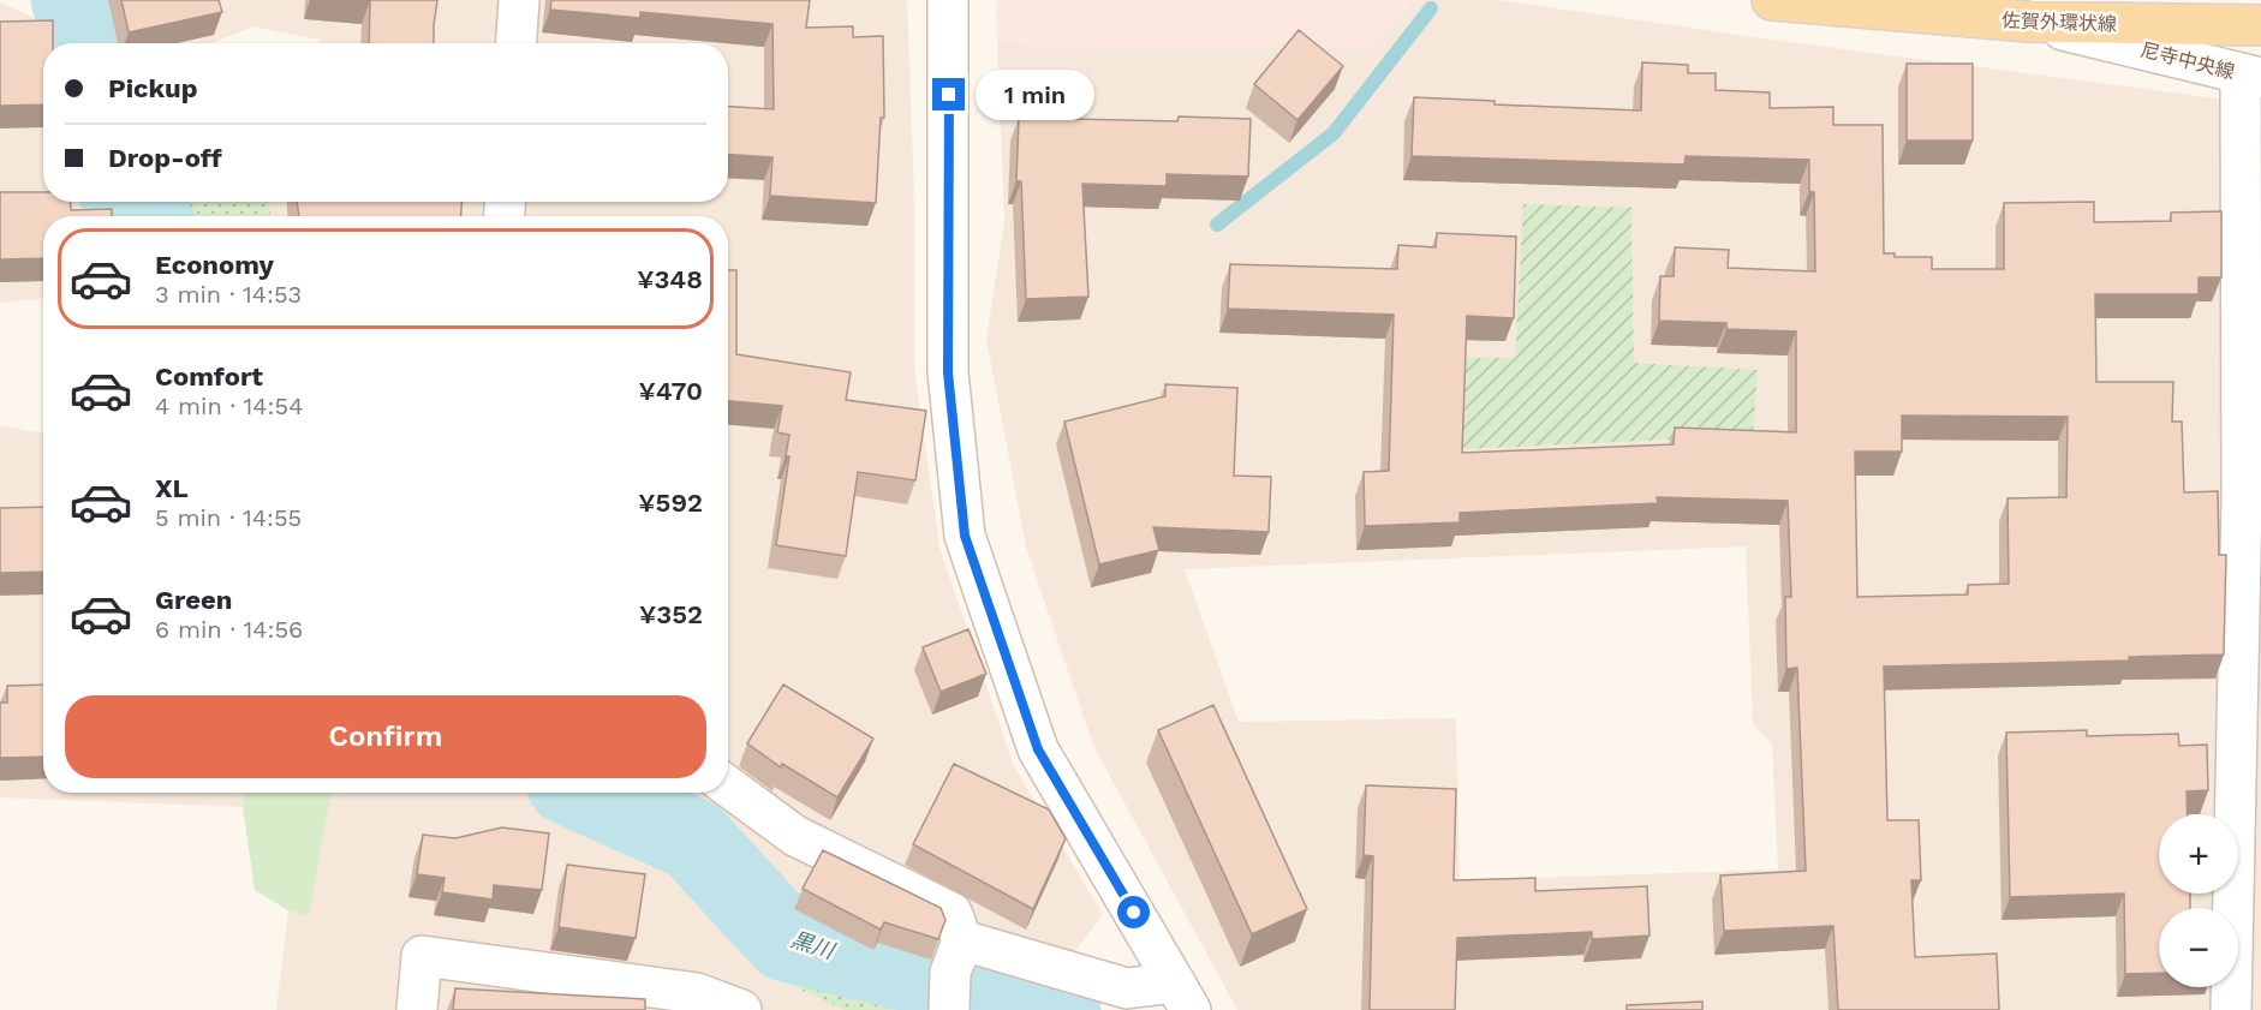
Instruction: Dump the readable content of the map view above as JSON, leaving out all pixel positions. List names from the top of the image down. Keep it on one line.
{"streets":{"main road":["佐賀外環状線"],"street":["尼寺中央線"]},"crossings":[["佐賀外環状線","尼寺中央線"]],"water":["黒川"],"page":{"banner":["Pickup","Drop-off"],"bubble":"1 min","list":[{"name":"Economy","note":"3 min · 14:53","value":"¥348"},{"name":"Comfort","note":"4 min · 14:54","value":"¥470"},{"name":"XL","note":"5 min · 14:55","value":"¥592"},{"name":"Green","note":"6 min · 14:56","value":"¥352"}],"buttons":"Confirm","map_buttons":["+","−"]}}
